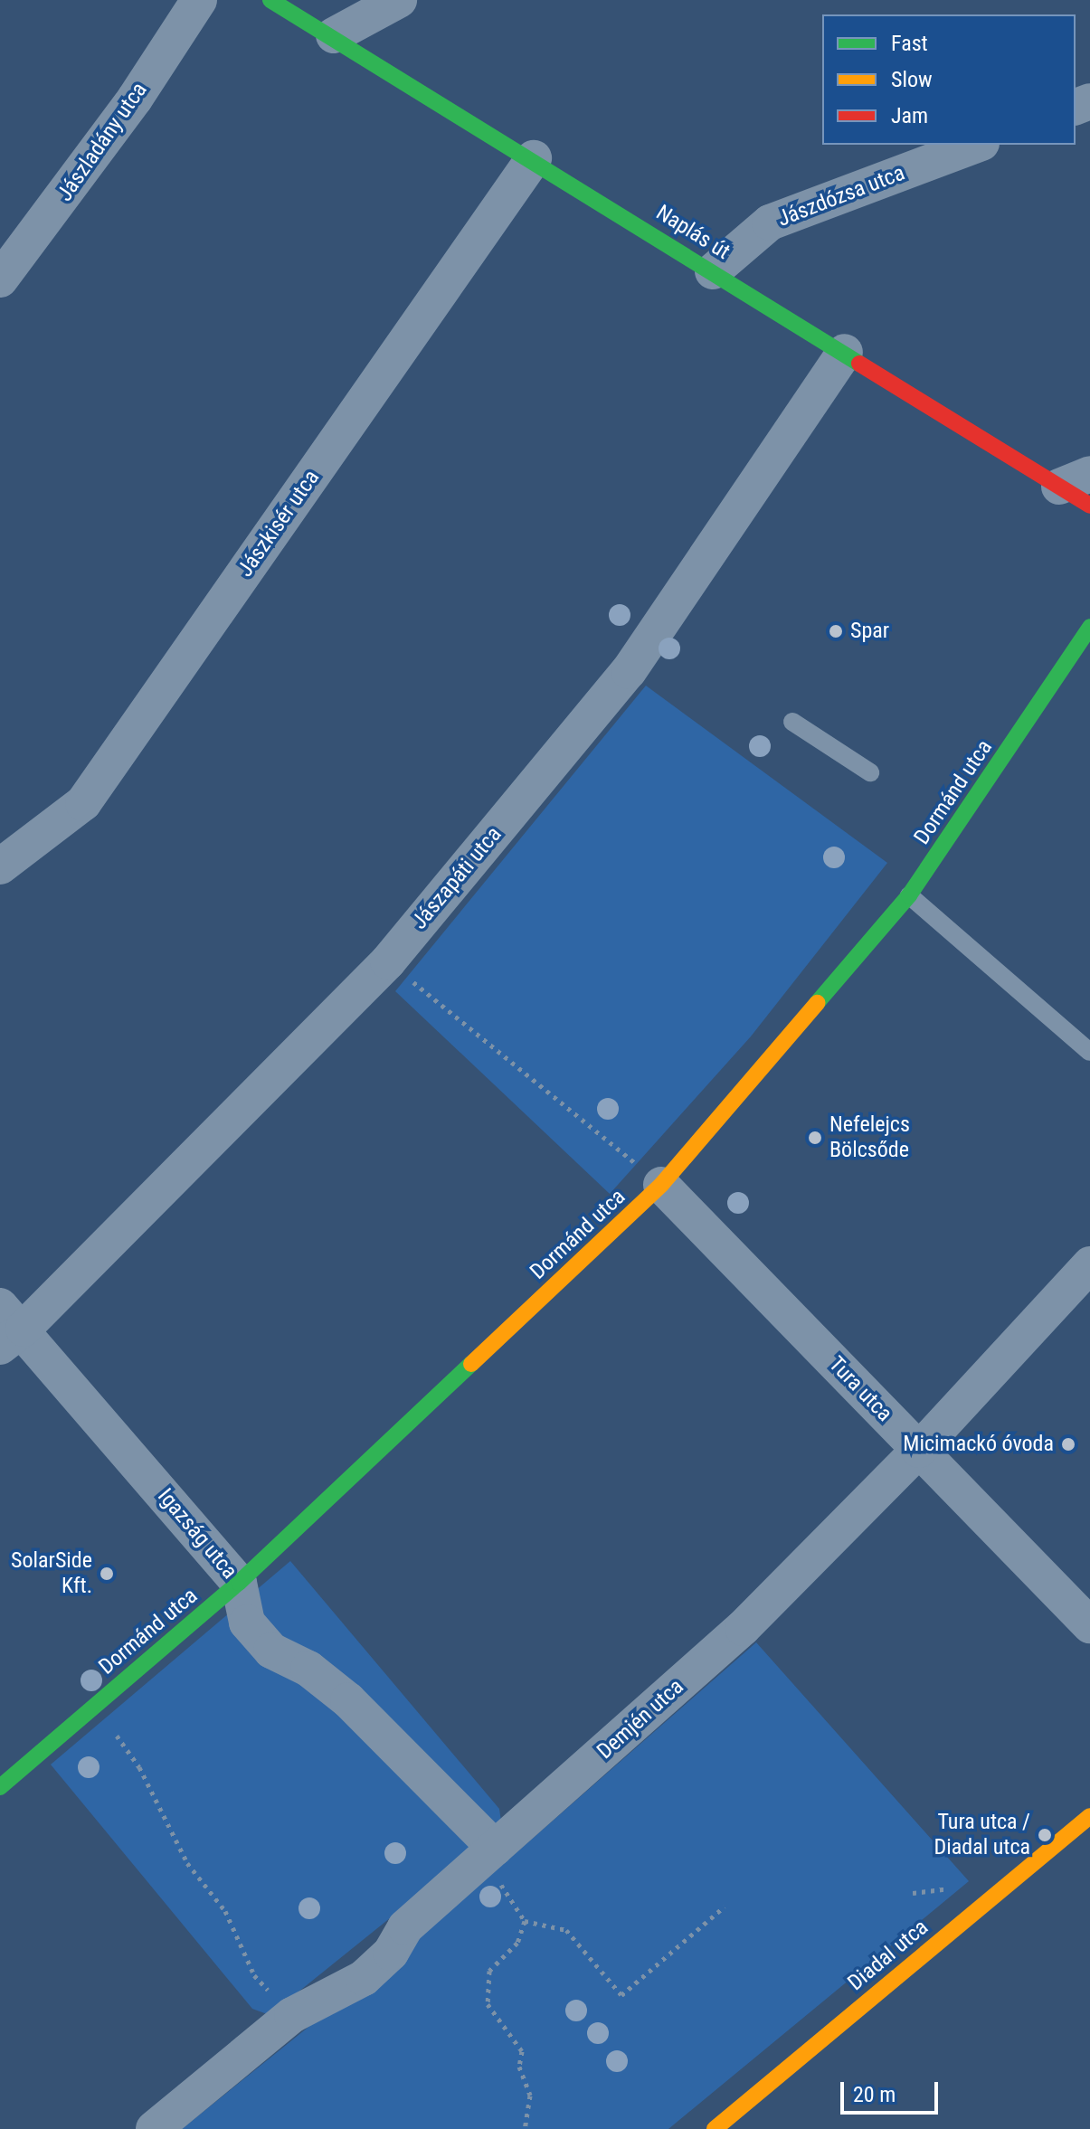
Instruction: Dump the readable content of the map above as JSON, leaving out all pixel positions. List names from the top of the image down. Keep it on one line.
{"streets":{"street":["Jászladány utca","Jászdózsa utca","Naplás út","Jászkisér utca","Dormánd utca","Jászapáti utca","Tura utca","Igazság utca","Demjén utca","Diadal utca"]},"crossings":[["Jászdózsa utca","Naplás út"],["Naplás út","Jászkisér utca"],["Naplás út","Jászapáti utca"],["Dormánd utca","Tura utca"],["Dormánd utca","Igazság utca"],["Jászapáti utca","Igazság utca"],["Tura utca","Demjén utca"],["Igazság utca","Demjén utca"]],"places":["Spar","Nefelejcs Bölcsőde","Micimackó óvoda","SolarSide Kft.","Tura utca / Diadal utca"],"legend":["Fast","Slow","Jam"],"scale_bar":"20 m"}
